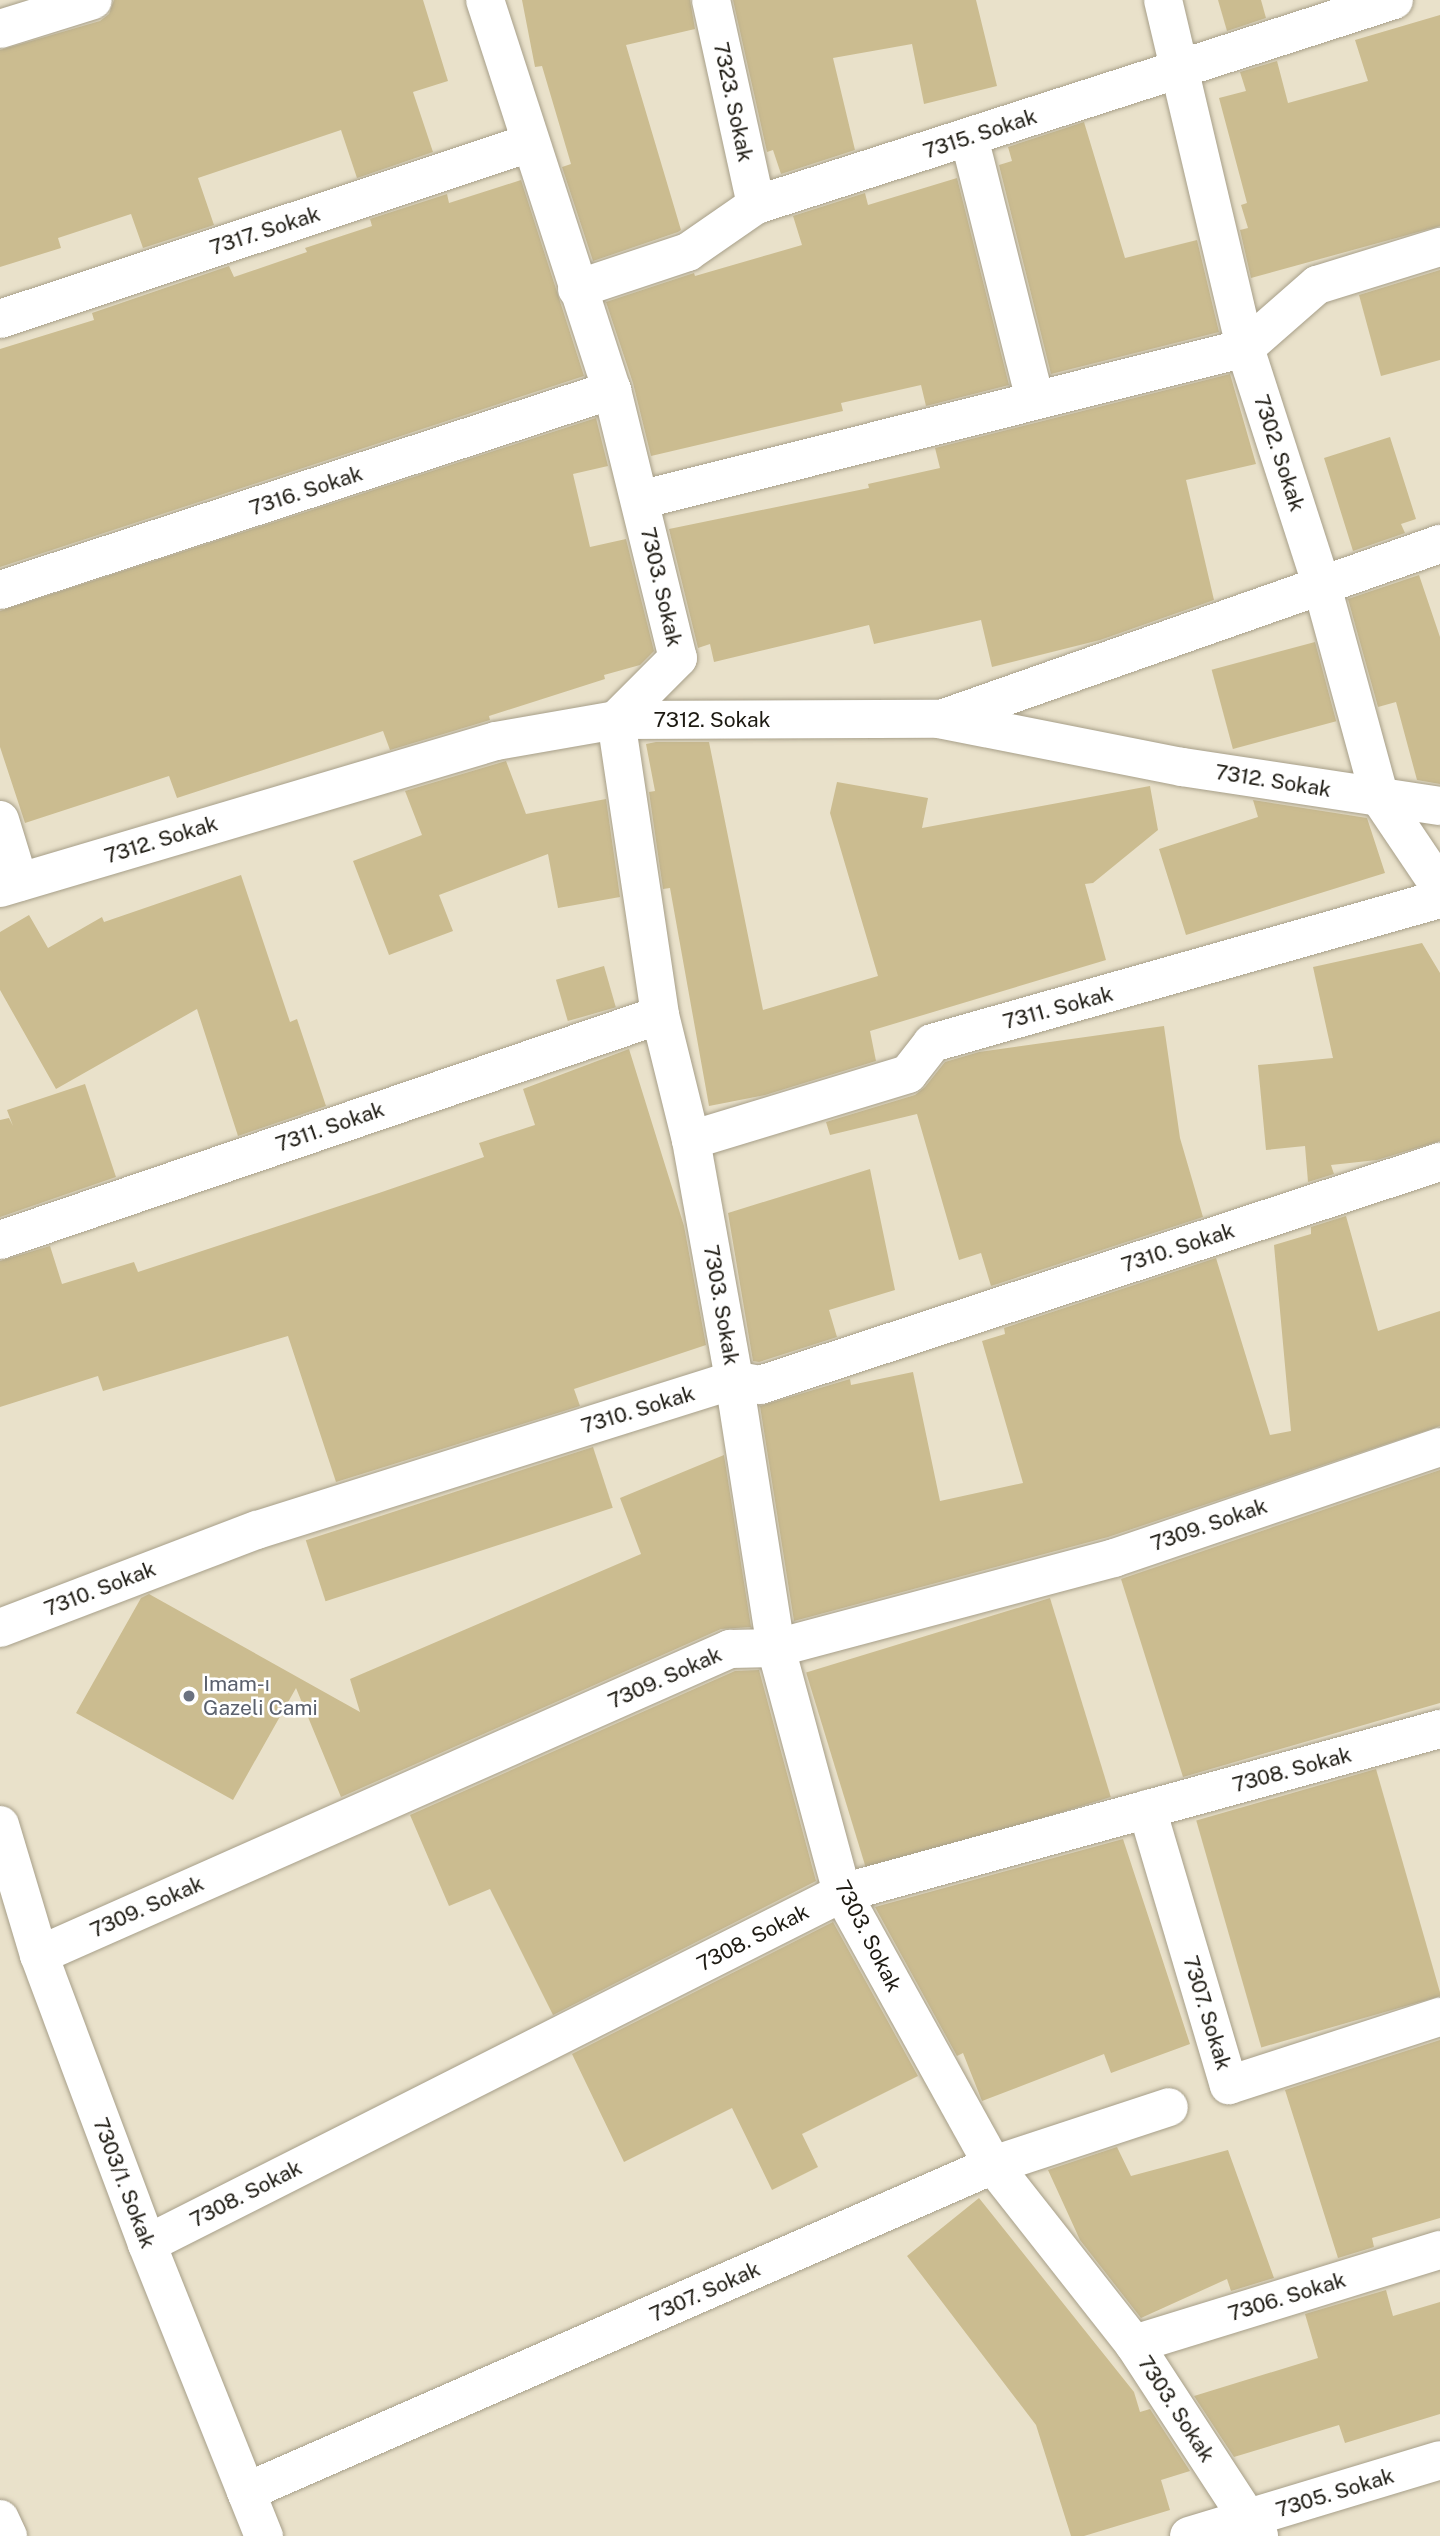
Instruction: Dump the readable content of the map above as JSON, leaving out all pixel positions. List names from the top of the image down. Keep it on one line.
{"streets":{"street":["7323. Sokak","7315. Sokak","7317. Sokak","7302. Sokak","7316. Sokak","7303. Sokak","7312. Sokak","7311. Sokak","7310. Sokak","7309. Sokak","7308. Sokak","7307. Sokak","7303/1. Sokak","7306. Sokak","7305. Sokak"]},"crossings":[["7323. Sokak","7315. Sokak"],["7315. Sokak","7302. Sokak"],["7315. Sokak","7303. Sokak"],["7317. Sokak","7303. Sokak"],["7302. Sokak","7312. Sokak"],["7316. Sokak","7303. Sokak"],["7303. Sokak","7312. Sokak"],["7303. Sokak","7311. Sokak"],["7303. Sokak","7310. Sokak"],["7303. Sokak","7309. Sokak"],["7303. Sokak","7308. Sokak"],["7303. Sokak","7307. Sokak"],["7303. Sokak","7306. Sokak"],["7303. Sokak","7305. Sokak"],["7309. Sokak","7303/1. Sokak"],["7308. Sokak","7307. Sokak"],["7308. Sokak","7303/1. Sokak"],["7307. Sokak","7303/1. Sokak"]],"places":["Imam-ı Gazeli Cami"]}
